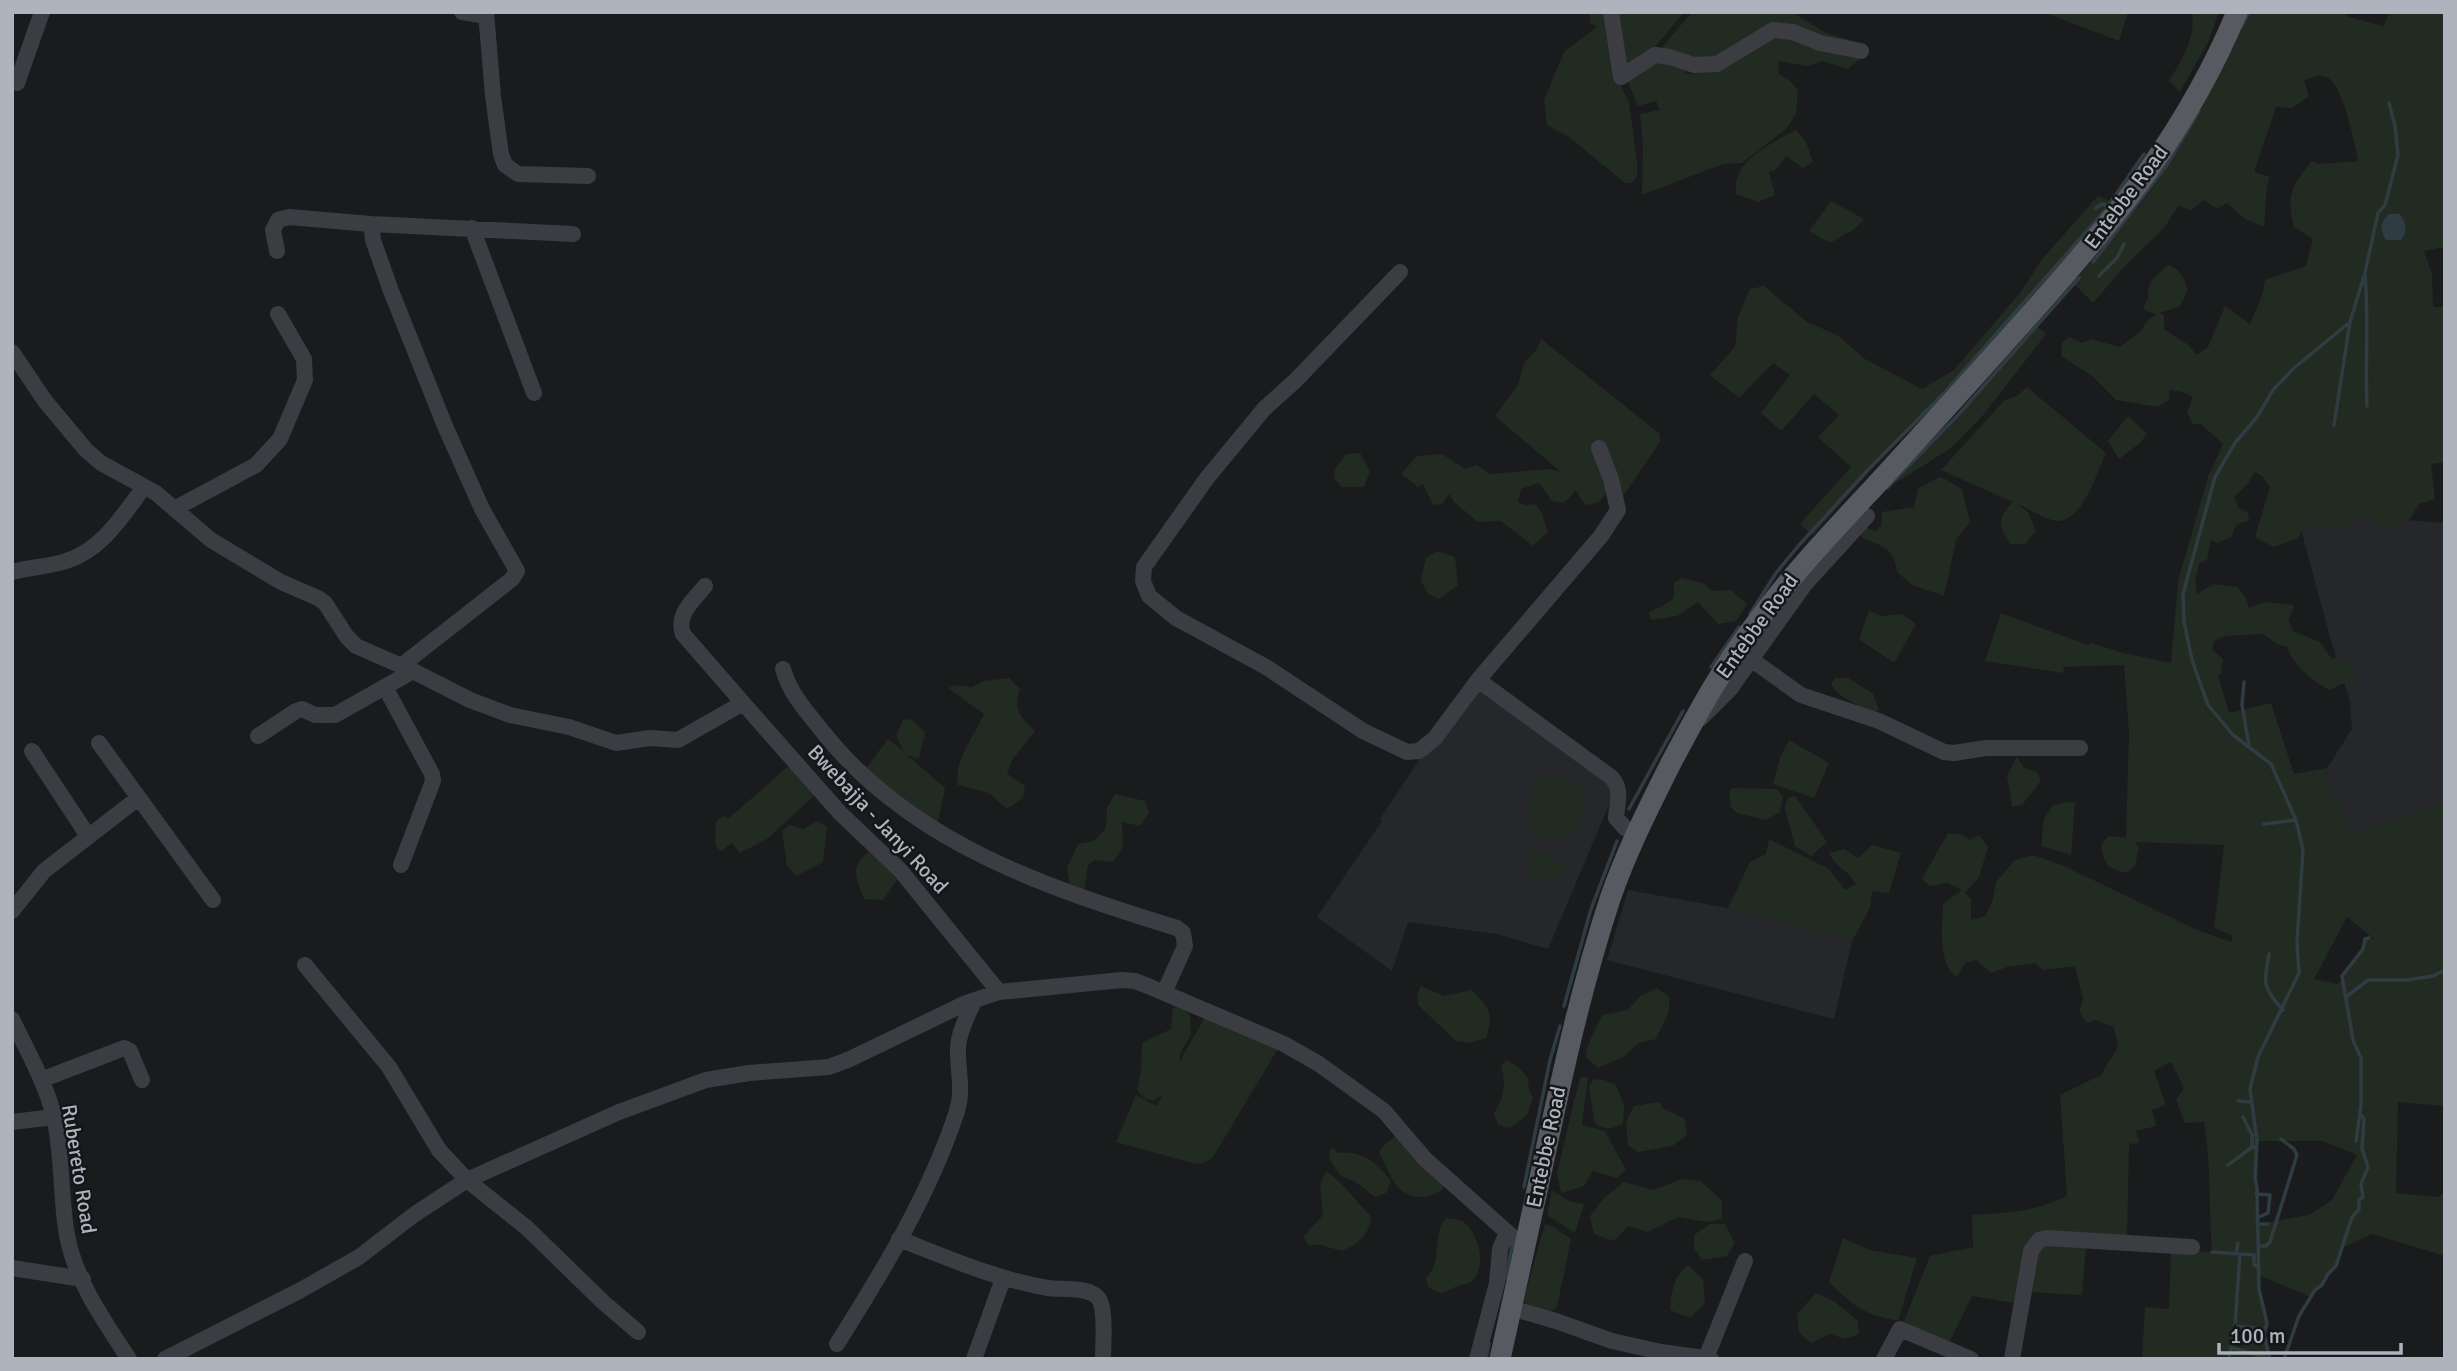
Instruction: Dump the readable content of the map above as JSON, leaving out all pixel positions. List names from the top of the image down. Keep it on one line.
{"streets":{"main road":["Entebbe Road"],"street":["Bwebajja - Janyi Road","Rubereto Road"]},"scale_bar":"100 m"}
